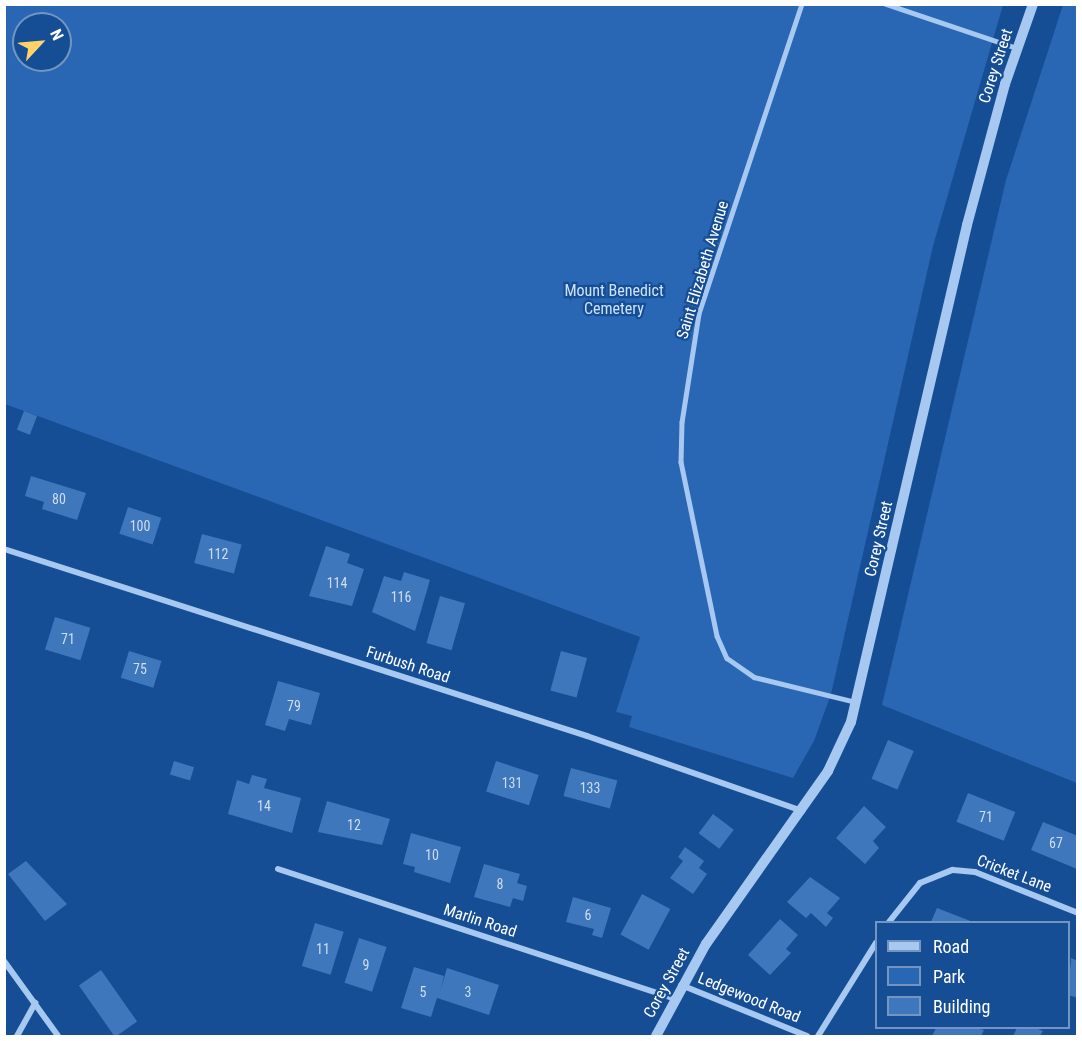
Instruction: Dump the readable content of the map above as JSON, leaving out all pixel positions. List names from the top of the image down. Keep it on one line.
{"streets":{"street":["Corey Street","Furbush Road","Cricket Lane","Marlin Road","Ledgewood Road"],"lane":["Saint Elizabeth Avenue"]},"crossings":[["Corey Street","Saint Elizabeth Avenue"],["Corey Street","Furbush Road"],["Corey Street","Marlin Road"],["Corey Street","Ledgewood Road"]],"parks":["Mount Benedict Cemetery"],"house_numbers":["80","100","112","114","116","71","75","79","131","133","14","71","12","67","10","8","6","11","9","5","3"],"legend":["Road","Park","Building"],"north":"top right"}
